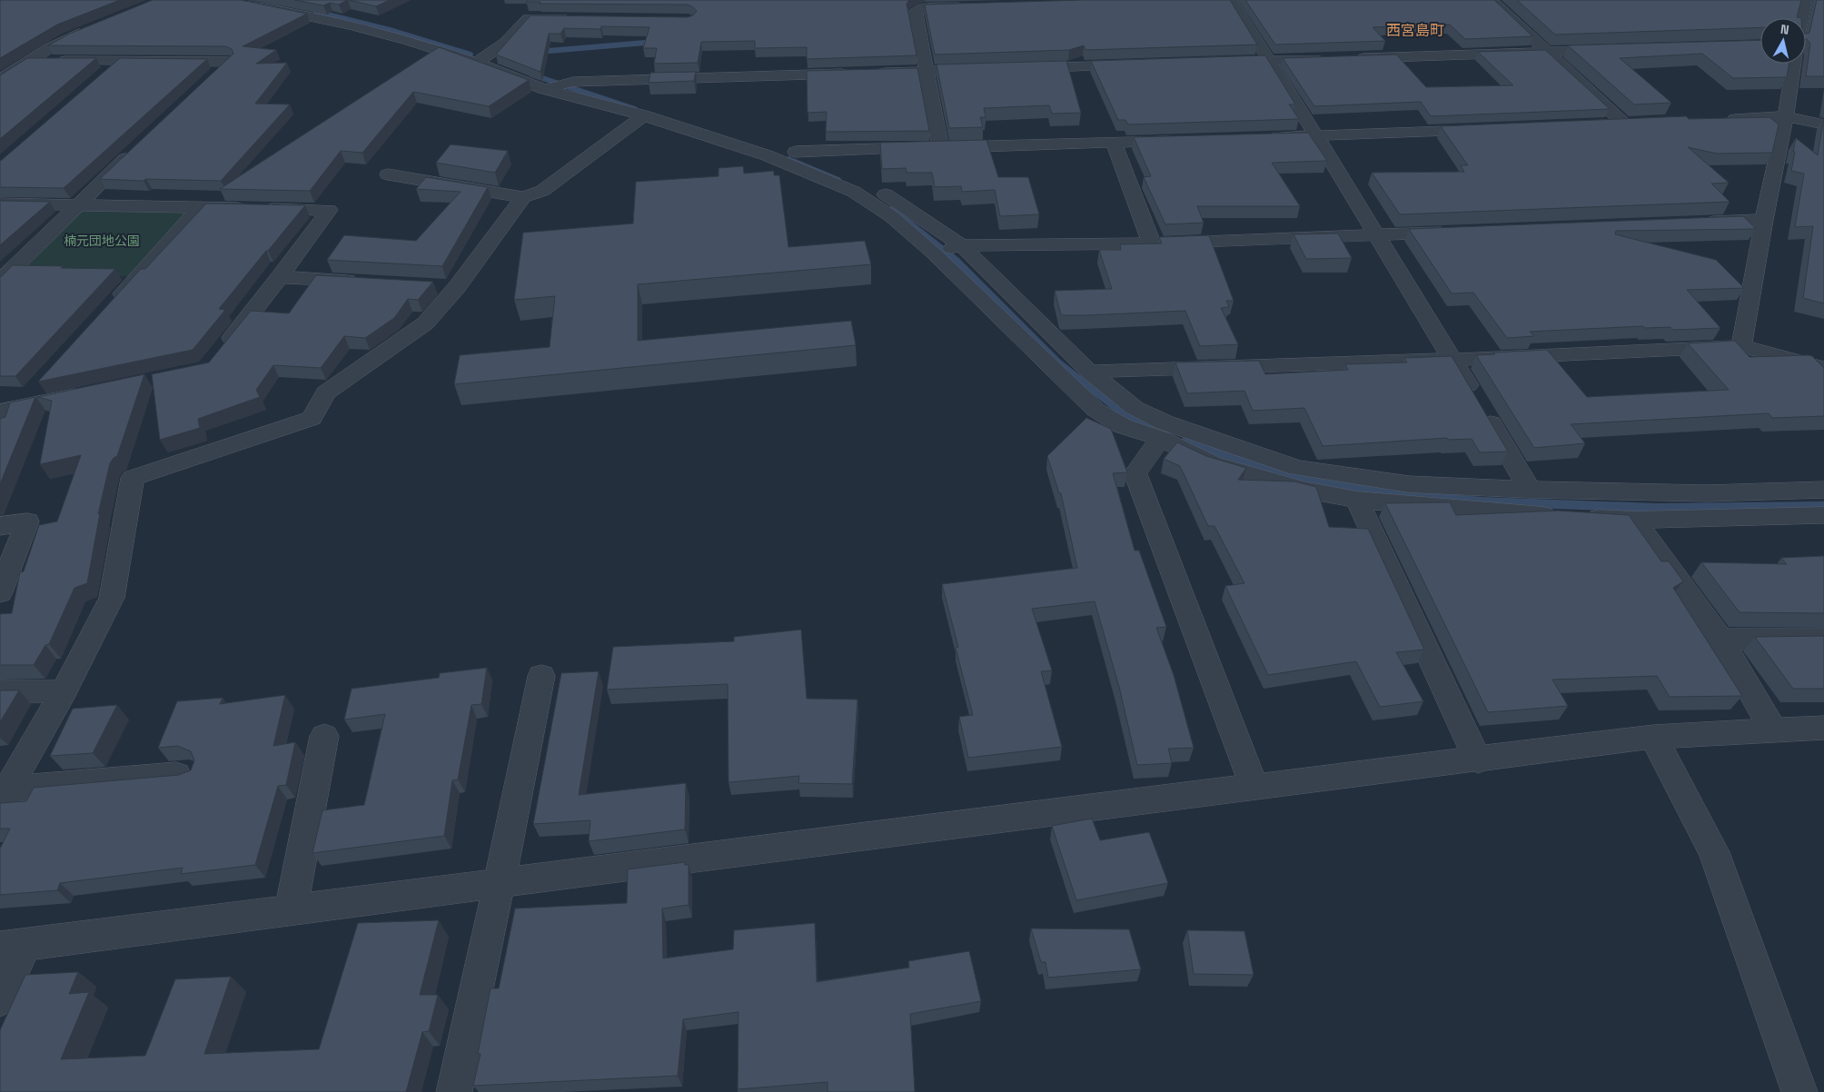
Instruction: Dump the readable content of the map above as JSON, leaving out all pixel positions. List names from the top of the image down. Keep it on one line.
{"districts":["西宮島町"],"parks":["楠元団地公園"],"north":"top"}
